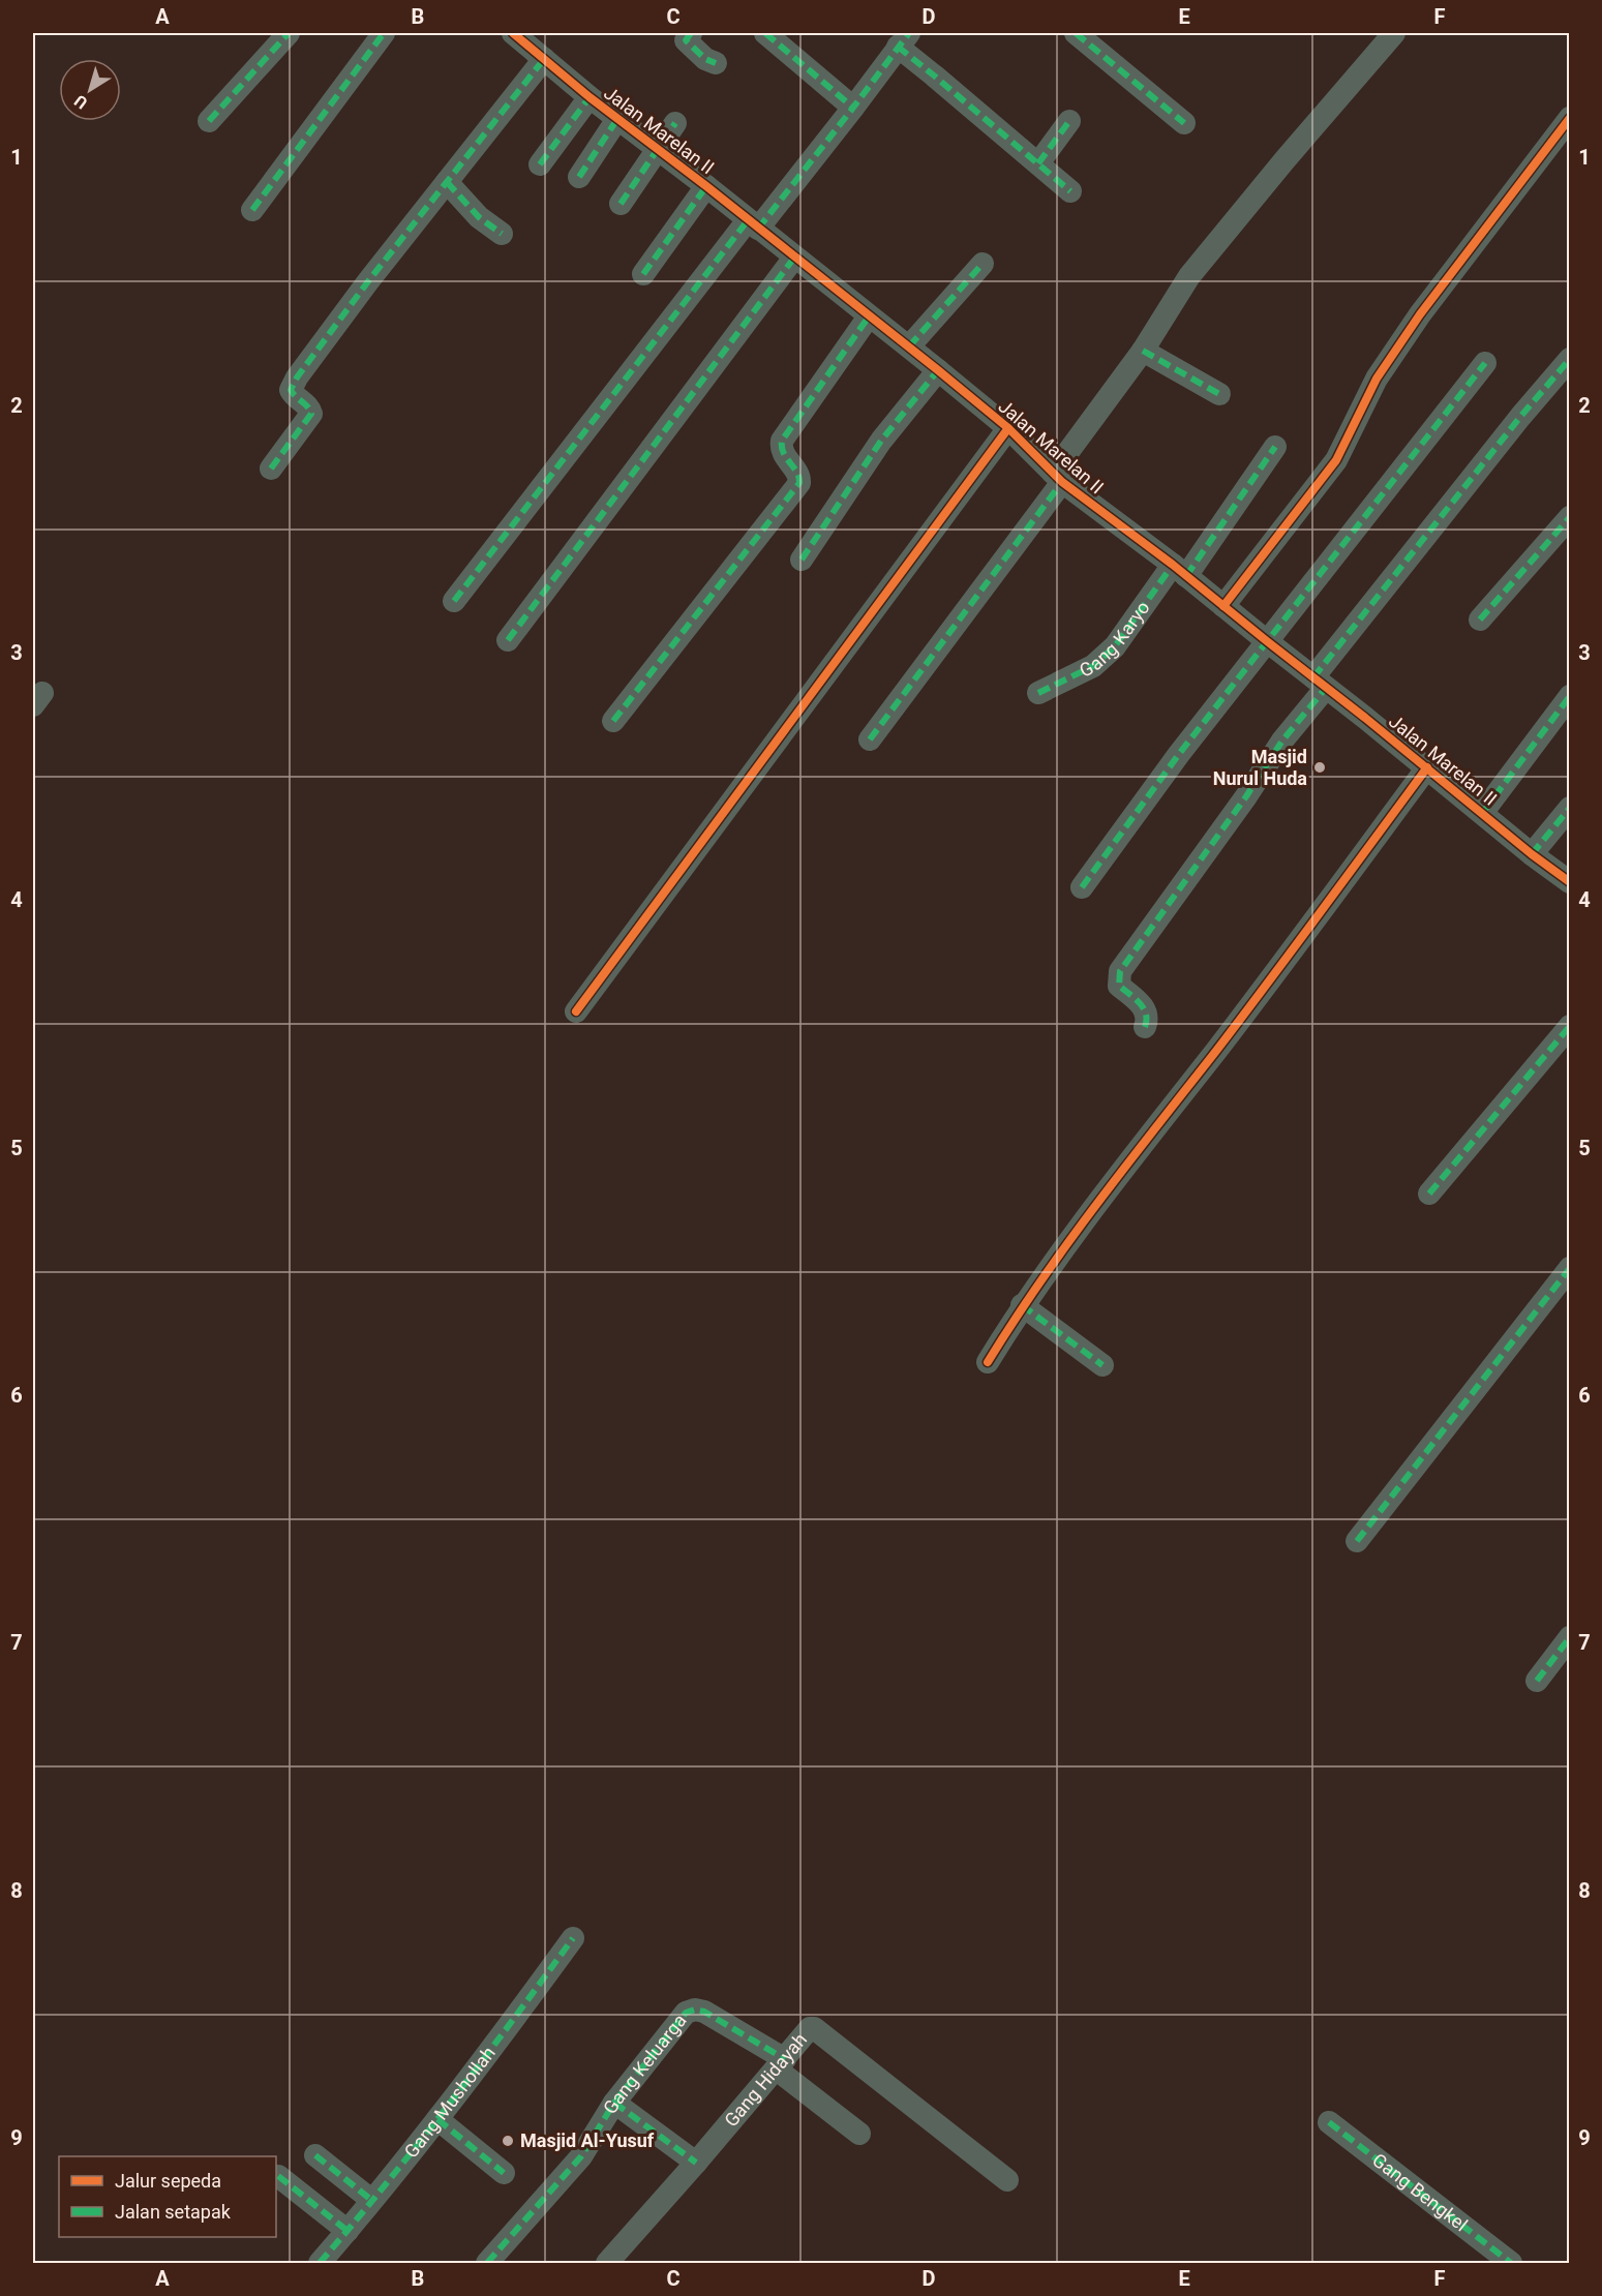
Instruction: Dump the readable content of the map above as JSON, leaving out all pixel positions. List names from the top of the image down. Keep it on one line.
{"streets":{"street":["Jalan Marelan II","Gang Karyo","Gang Keluarga","Gang Hidayah","Gang Mushollah","Gang Bengkel"]},"crossings":[["Jalan Marelan II","Gang Karyo"],["Gang Keluarga","Gang Hidayah"]],"places":["Masjid Nurul Huda","Masjid Al-Yusuf"],"legend":["Jalur sepeda","Jalan setapak"],"north":"bottom left","grid":{"columns":["A","B","C","D","E","F"],"rows":["1","2","3","4","5","6","7","8","9"]}}
